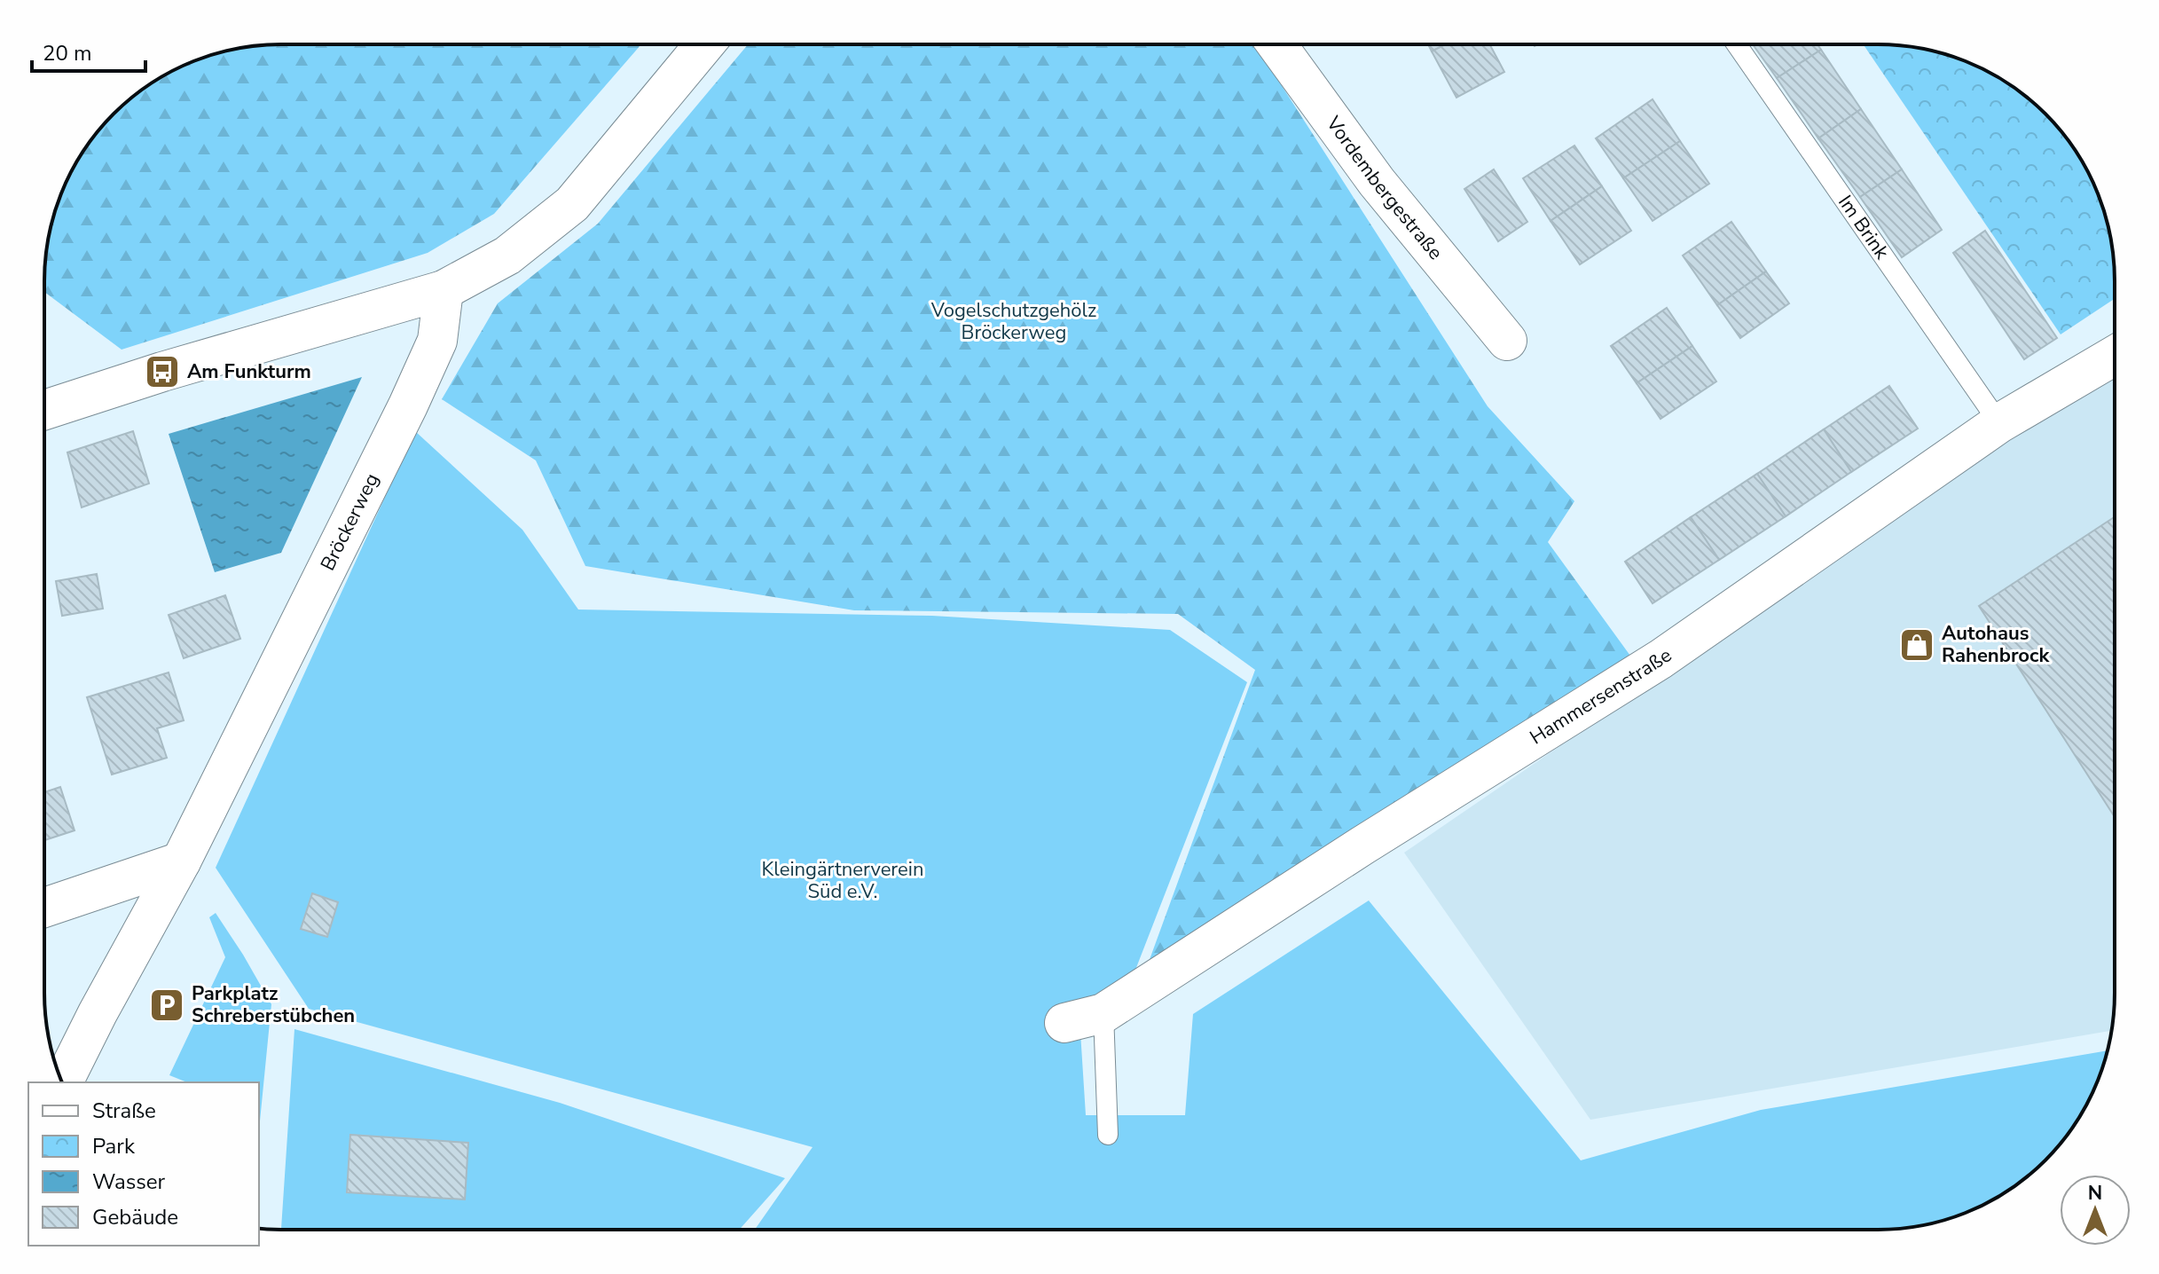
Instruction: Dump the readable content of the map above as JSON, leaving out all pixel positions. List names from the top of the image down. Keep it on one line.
{"streets":{"street":["Vordembergestraße","Bröckerweg","Hammersenstraße"],"lane":["Im Brink"]},"crossings":[["Im Brink","Hammersenstraße"]],"parks":["Vogelschutzgehölz Bröckerweg","Kleingärtnerverein Süd e.V."],"places":{"bus stop":["Am Funkturm"],"shop":["Autohaus Rahenbrock"],"parking":["Parkplatz Schreberstübchen"]},"legend":["Straße","Park","Wasser","Gebäude"],"scale_bar":"20 m","north":"top"}
